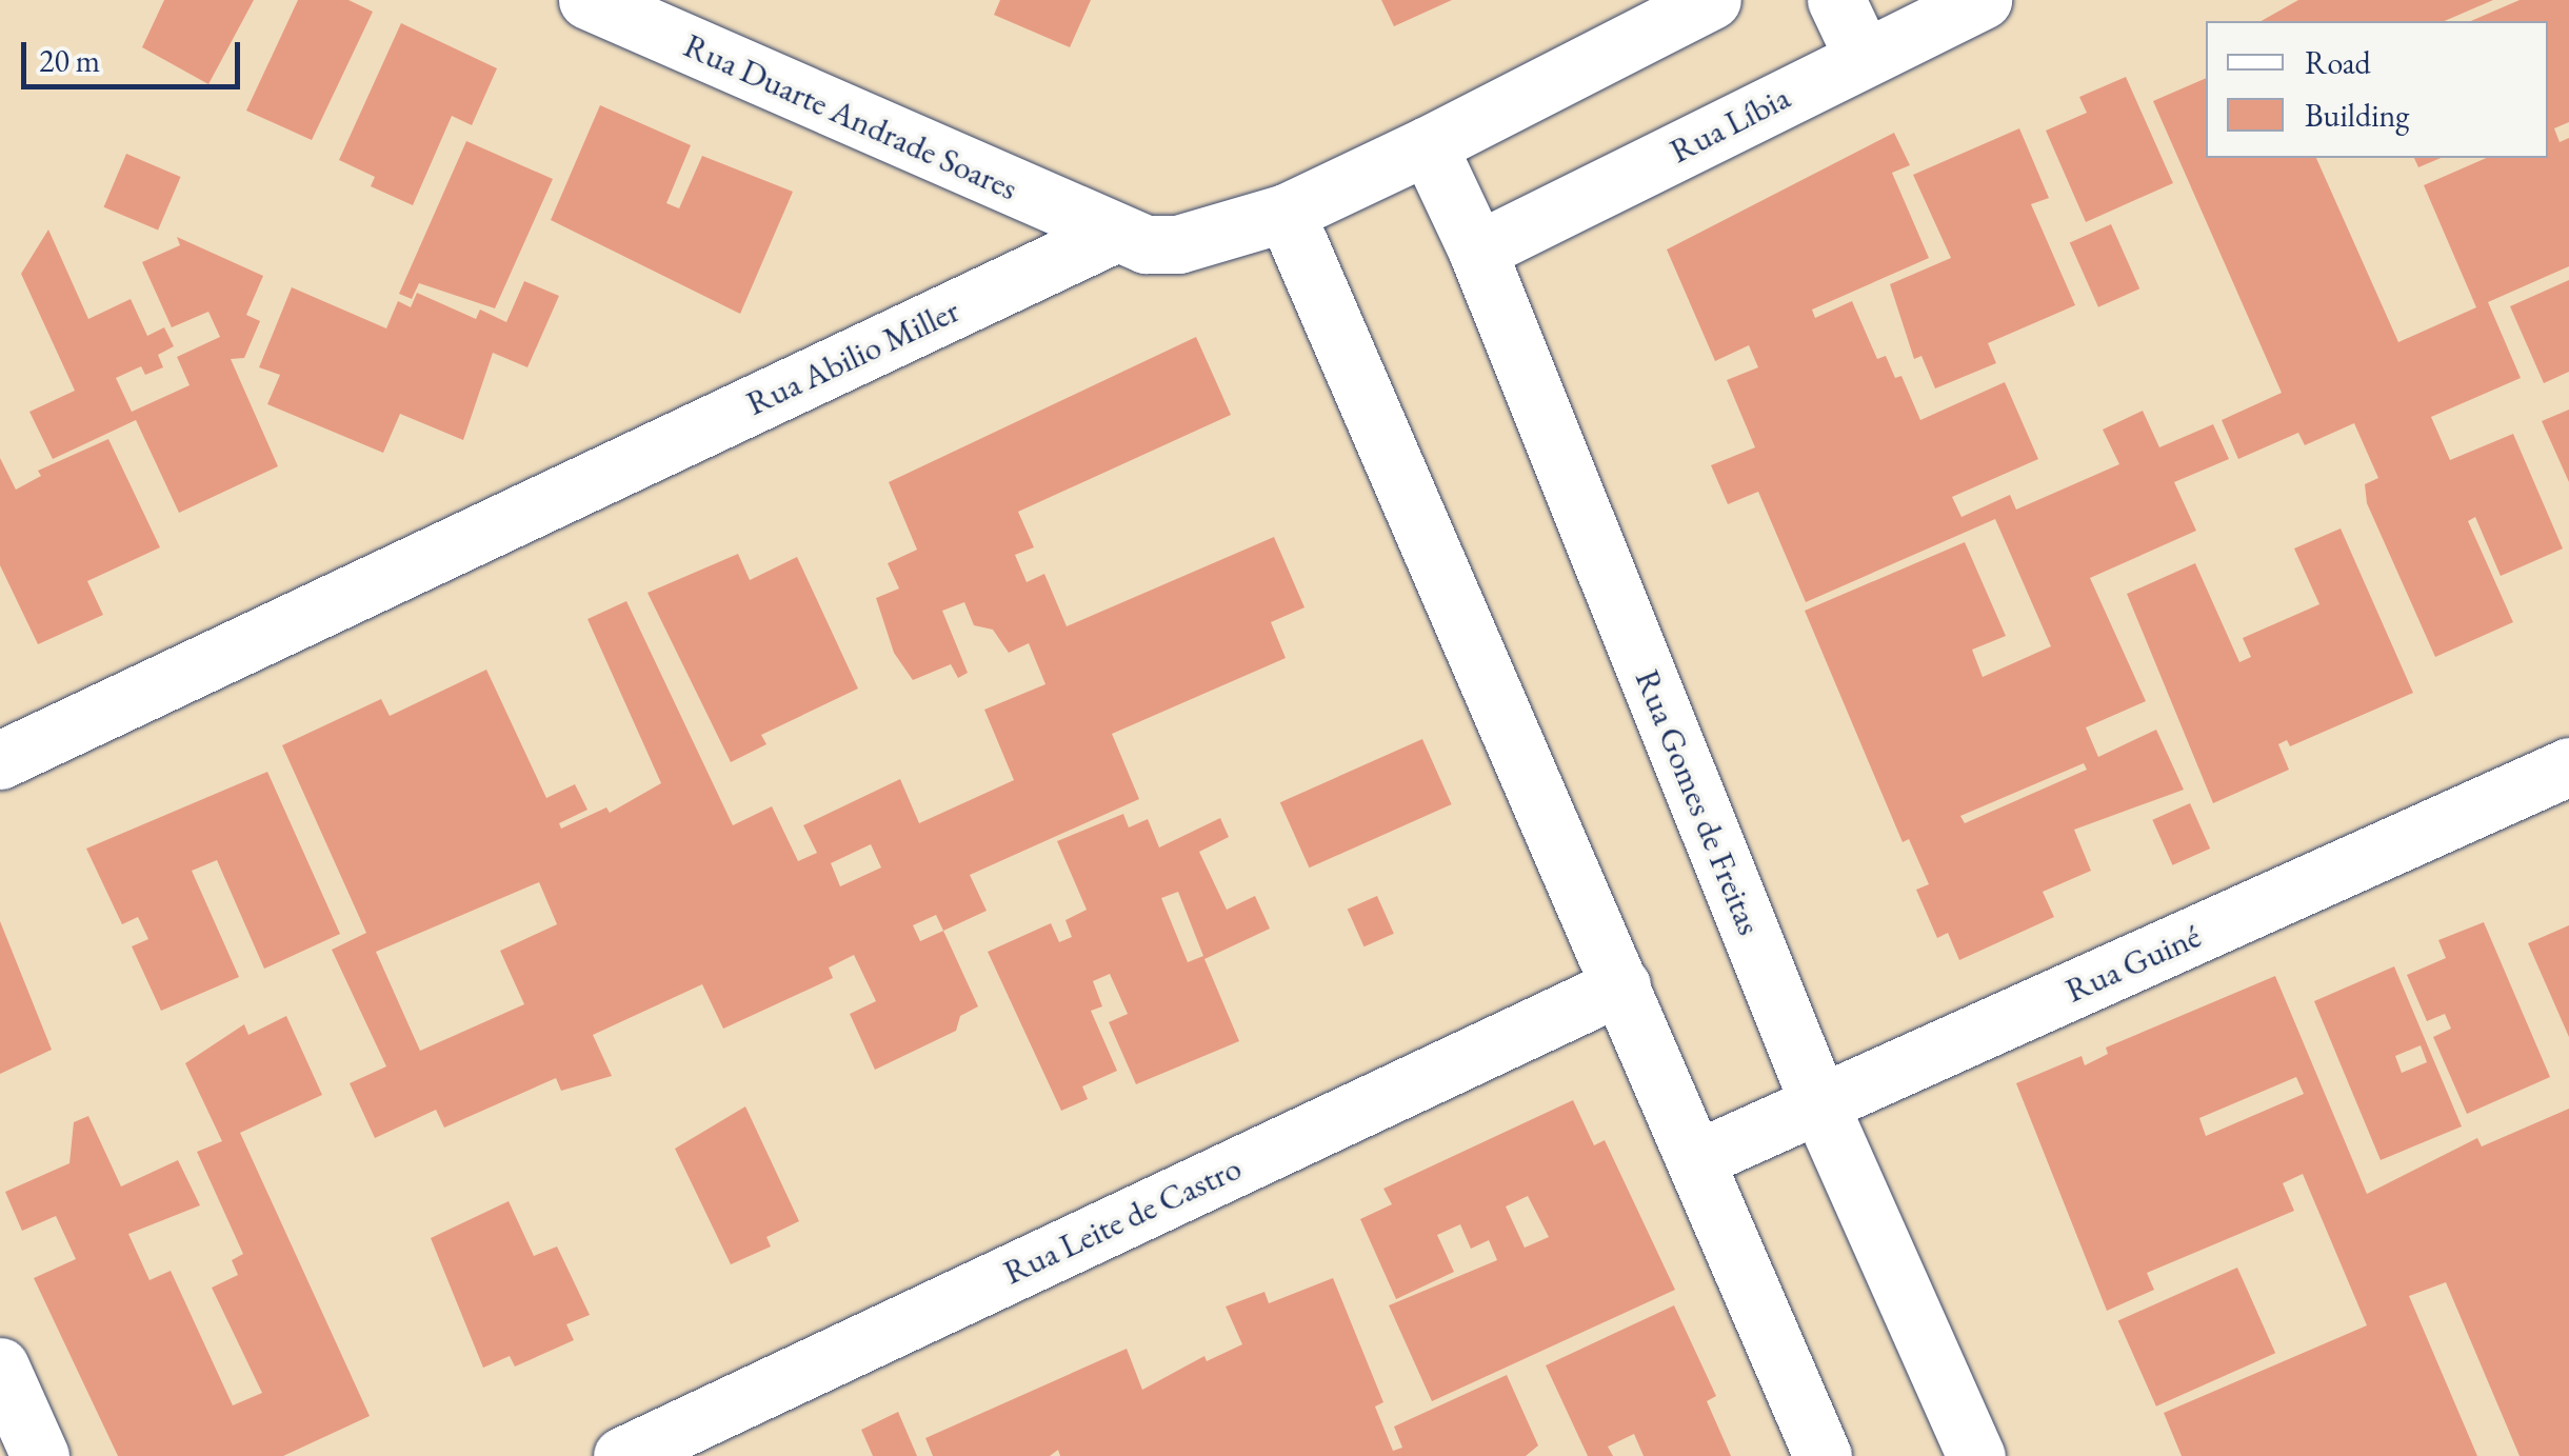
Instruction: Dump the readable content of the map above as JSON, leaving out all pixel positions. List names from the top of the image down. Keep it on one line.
{"streets":{"street":["Rua Duarte Andrade Soares","Rua Líbia","Rua Abilio Miller","Rua Gomes de Freitas","Rua Guiné","Rua Leite de Castro"]},"crossings":[["Rua Duarte Andrade Soares","Rua Abilio Miller"],["Rua Líbia","Rua Gomes de Freitas"],["Rua Gomes de Freitas","Rua Guiné"]],"legend":["Road","Building"],"scale_bar":"20 m"}
